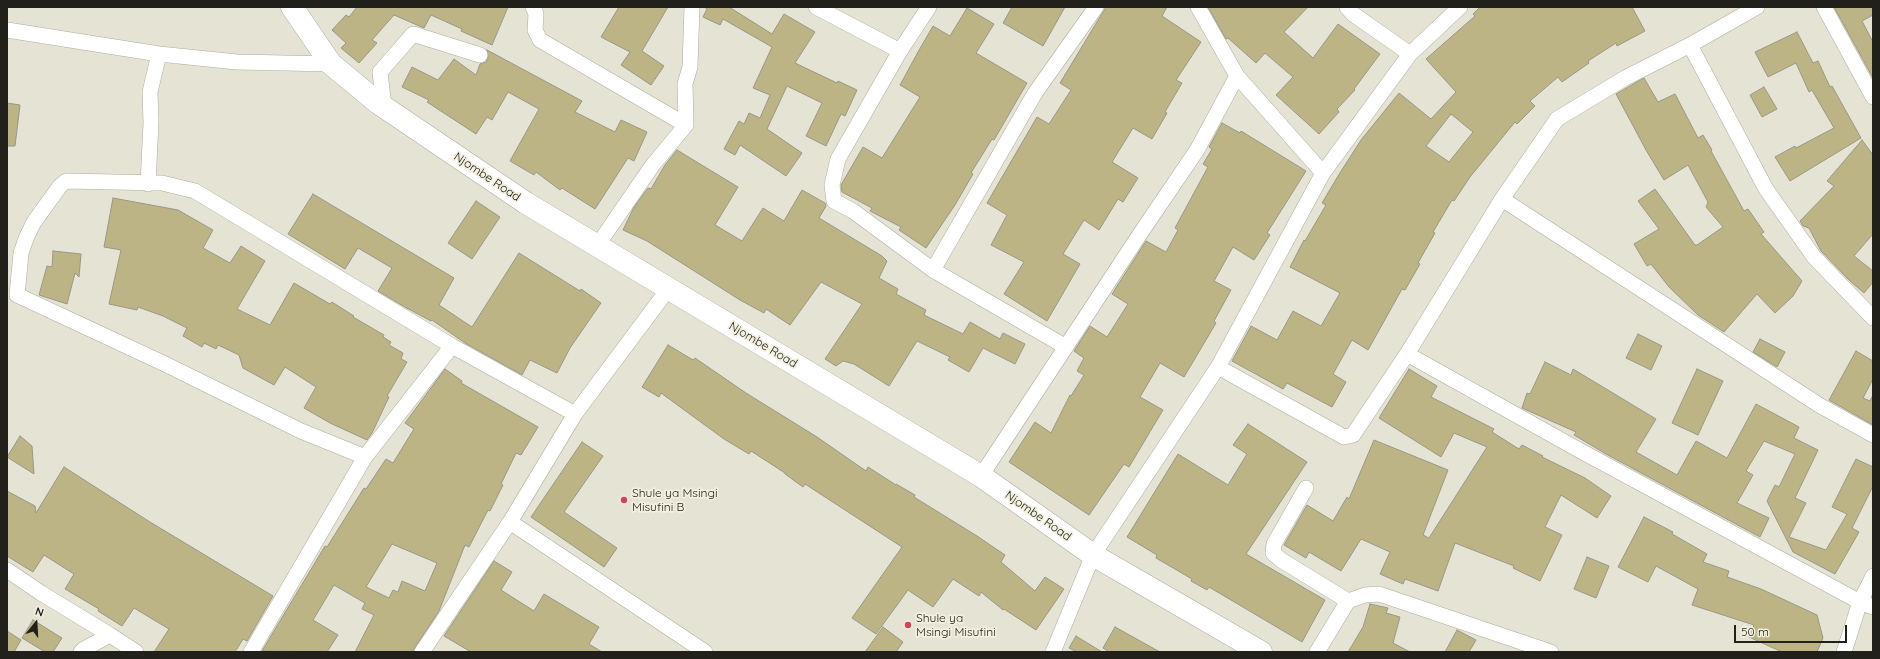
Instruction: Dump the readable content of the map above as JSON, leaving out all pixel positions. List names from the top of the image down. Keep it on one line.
{"streets":{"highway":["Njombe Road"]},"places":["Shule ya Msingi Misufini B","Shule ya Msingi Misufini"],"scale_bar":"50 m","north":"top"}
